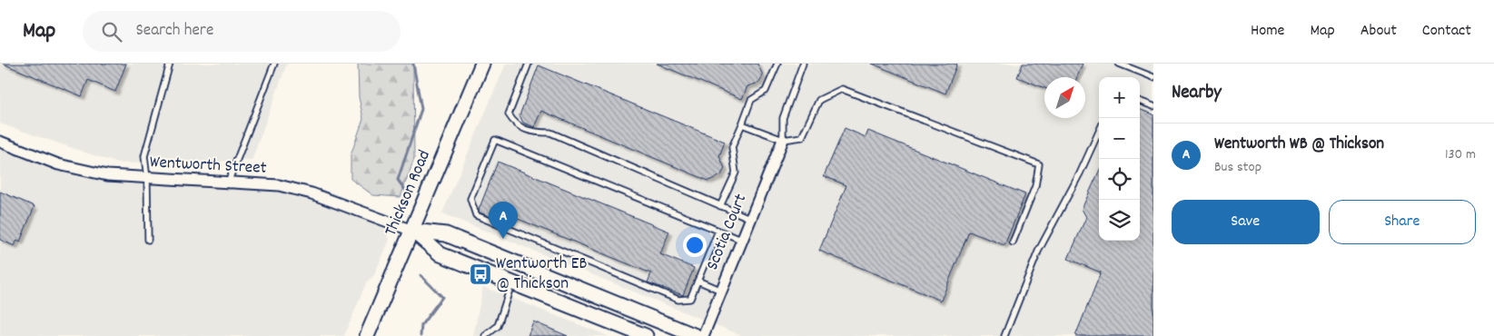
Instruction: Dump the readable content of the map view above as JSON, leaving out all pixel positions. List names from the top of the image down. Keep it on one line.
{"streets":{"main road":["Thickson Road"],"street":["Wentworth Street","Scotia Court"]},"crossings":[["Wentworth Street","Thickson Road"]],"places":{"bus stop":["Wentworth EB @ Thickson"]},"north":"top right","page":{"header":"Map","search":"Search here","nav":["Home","Map","About","Contact"],"heading":"Nearby","map_buttons":["+","−"],"list":[{"mark":"A","name":"Wentworth WB @ Thickson","note":"Bus stop","value":"130 m"}],"buttons":["Save","Share"],"pins":"A"}}
